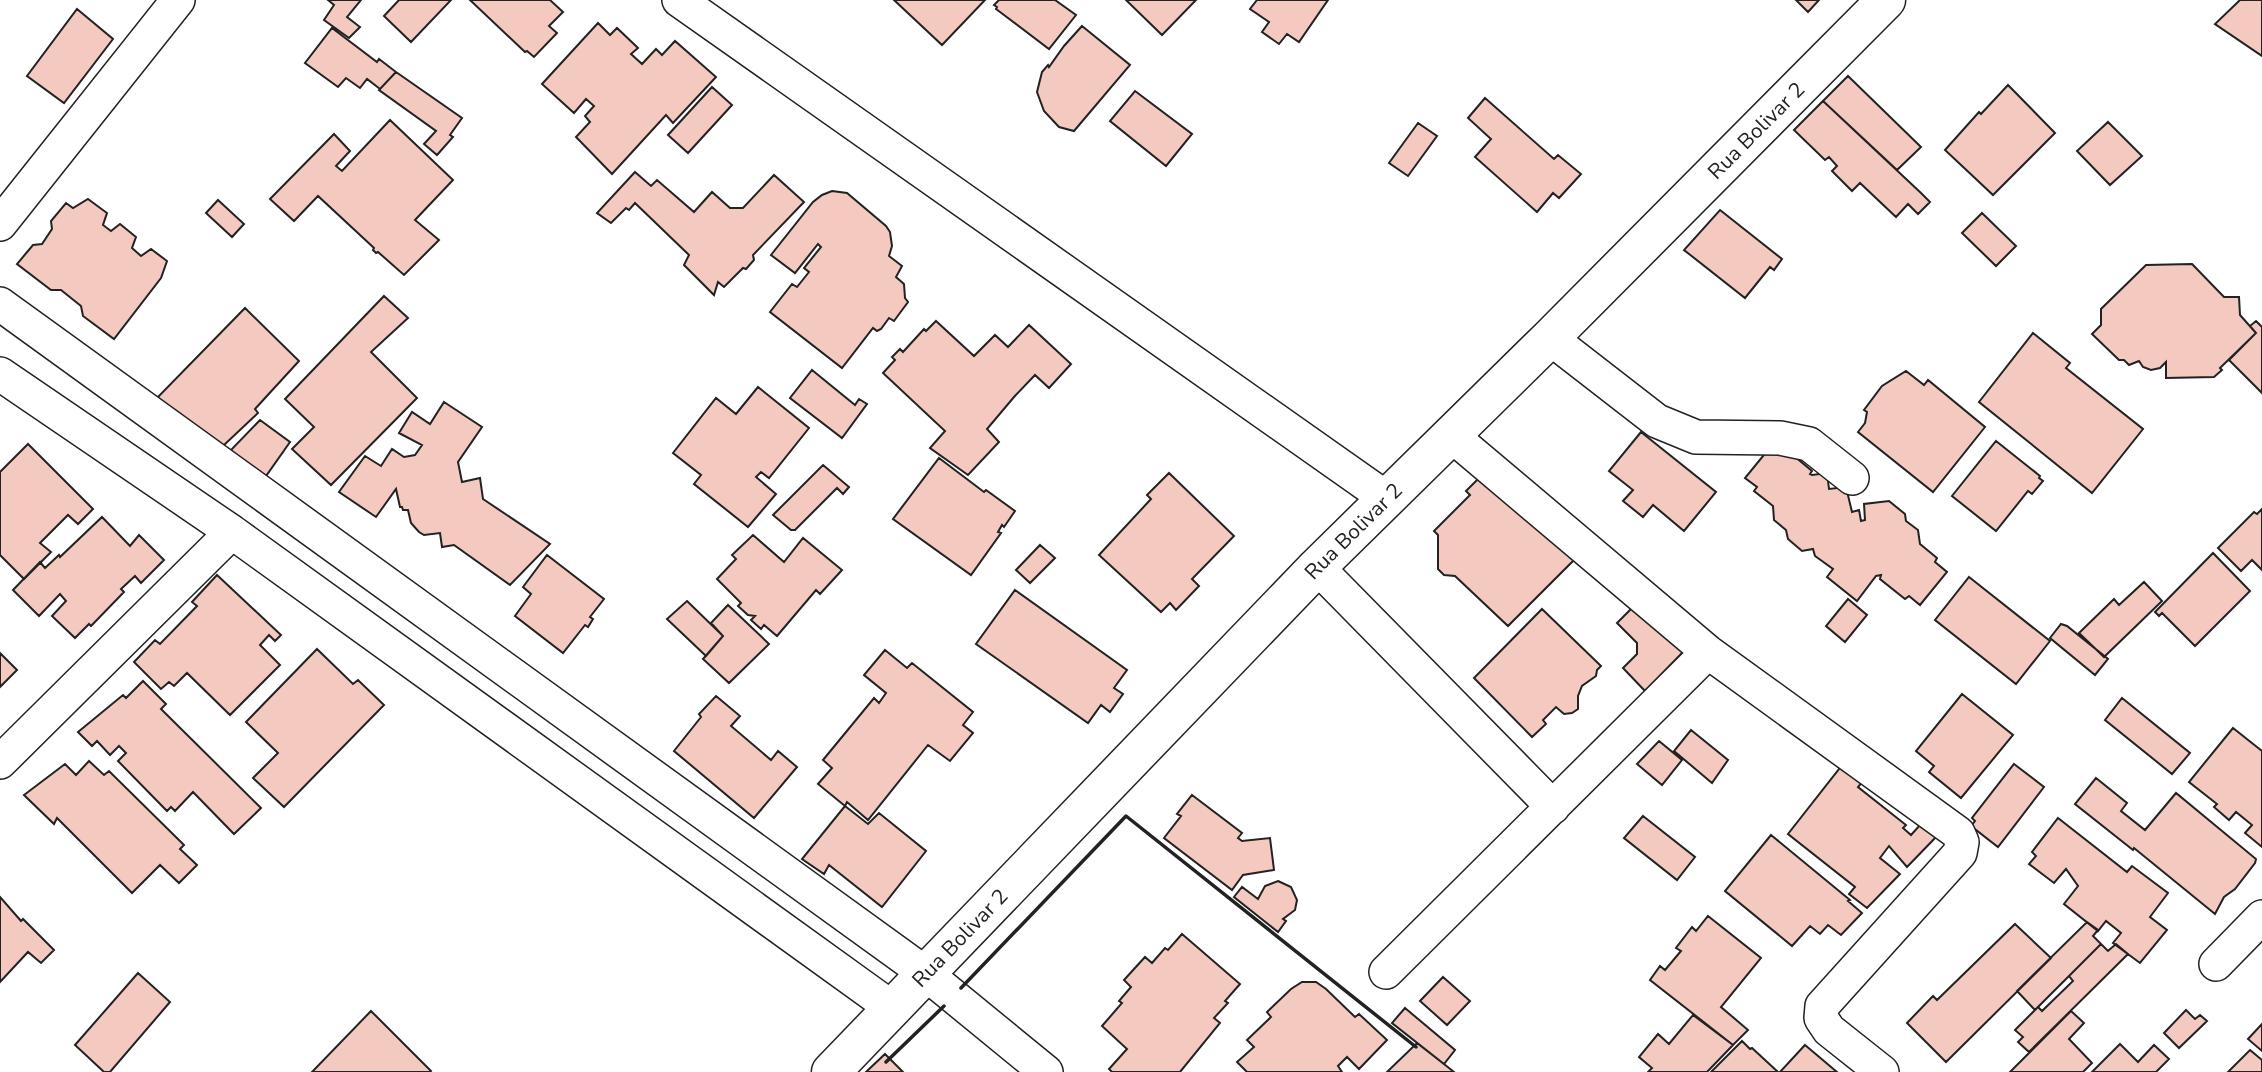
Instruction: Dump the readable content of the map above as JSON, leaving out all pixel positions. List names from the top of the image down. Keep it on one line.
{"streets":{"street":["Rua Bolivar 2"]}}
